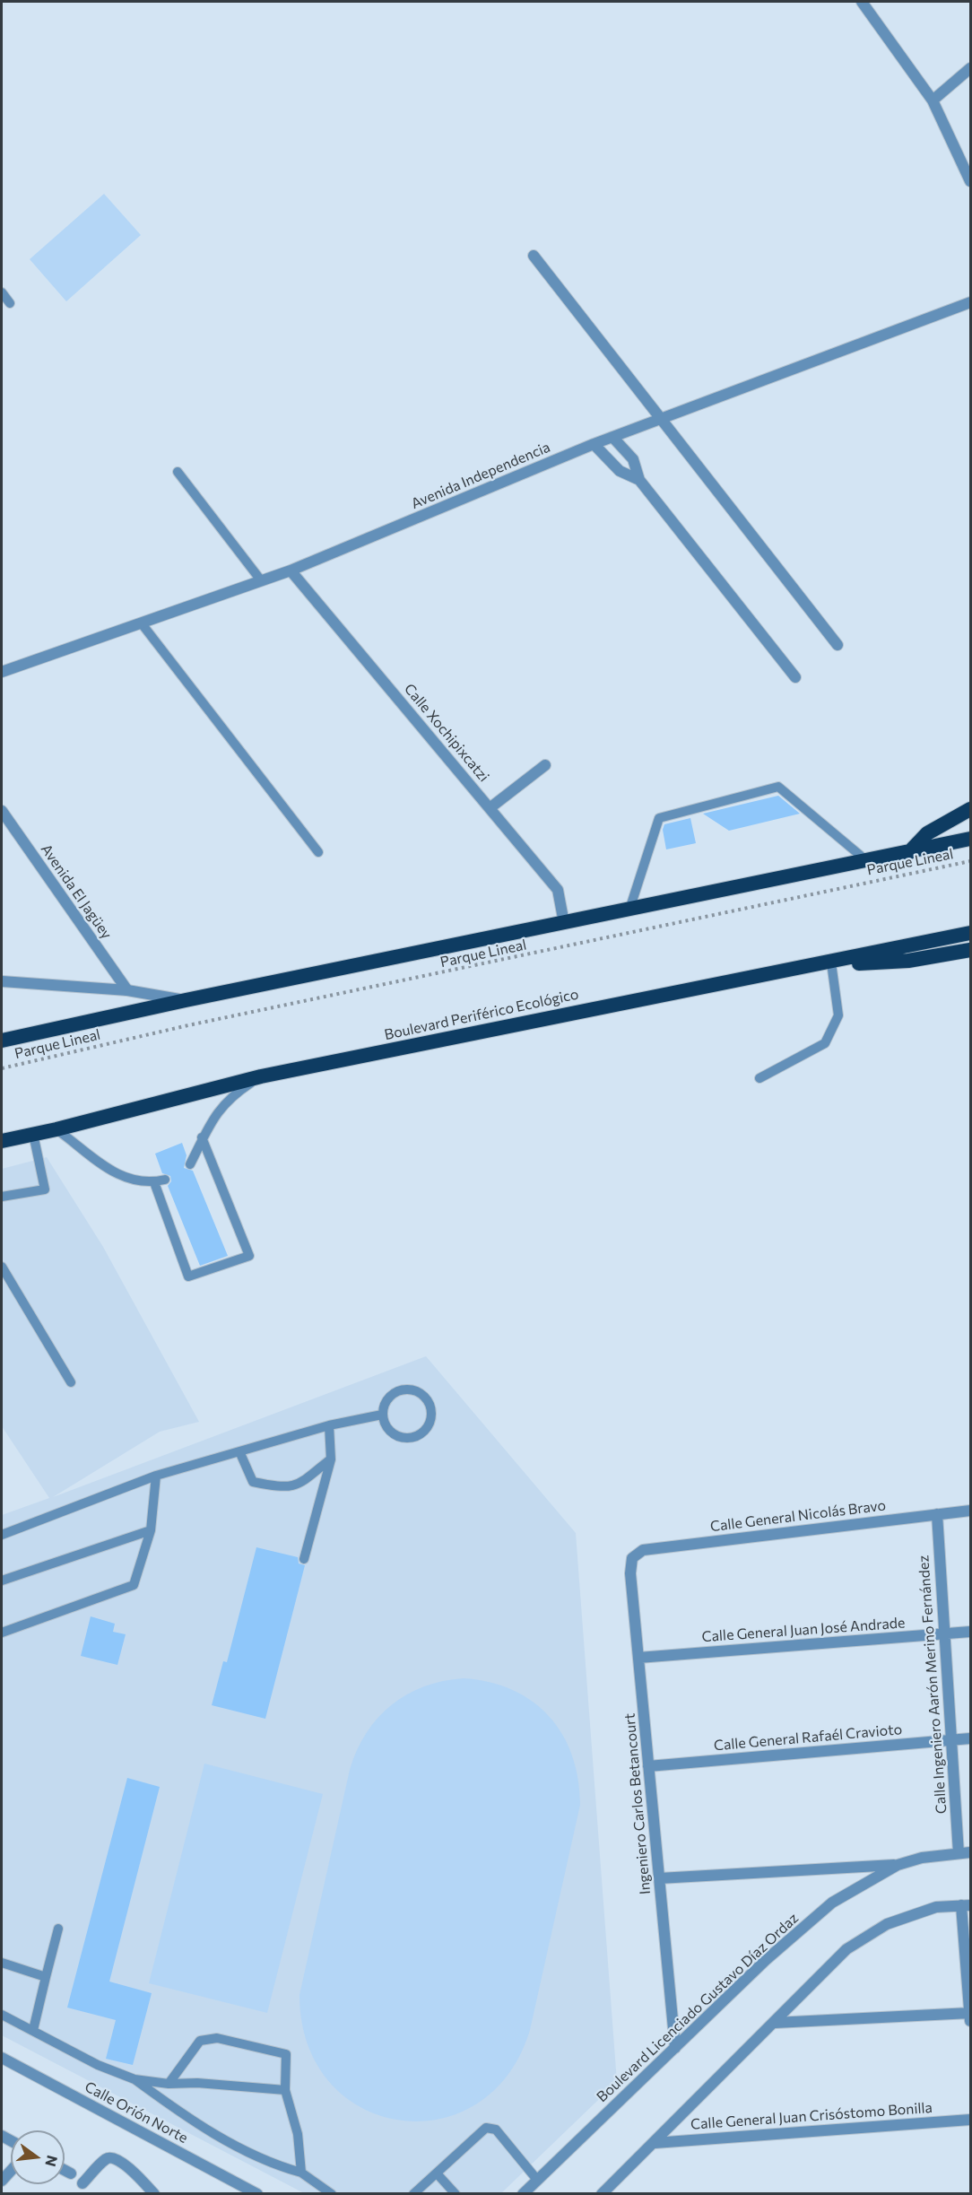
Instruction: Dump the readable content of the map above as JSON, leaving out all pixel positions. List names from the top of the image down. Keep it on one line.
{"streets":{"highway":["Boulevard Periférico Ecológico"],"street":["Avenida Independencia","Calle Xochipixcatzi","Avenida El Jagüey","Calle General Nicolás Bravo","Calle General Juan José Andrade","Calle Ingeniero Aarón Merino Fernández","Calle General Rafaél Cravioto","Ingeniero Carlos Betancourt","Boulevard Licenciado Gustavo Díaz Ordaz","Calle Orión Norte","Calle General Juan Crisóstomo Bonilla"],"path":["Parque Lineal"]},"crossings":[["Avenida Independencia","Calle Xochipixcatzi"],["Calle General Nicolás Bravo","Calle Ingeniero Aarón Merino Fernández"],["Calle General Nicolás Bravo","Ingeniero Carlos Betancourt"],["Calle General Juan José Andrade","Calle Ingeniero Aarón Merino Fernández"],["Calle General Juan José Andrade","Ingeniero Carlos Betancourt"],["Calle Ingeniero Aarón Merino Fernández","Calle General Rafaél Cravioto"],["Calle Ingeniero Aarón Merino Fernández","Boulevard Licenciado Gustavo Díaz Ordaz"],["Calle General Rafaél Cravioto","Ingeniero Carlos Betancourt"],["Ingeniero Carlos Betancourt","Boulevard Licenciado Gustavo Díaz Ordaz"]],"north":"right"}
